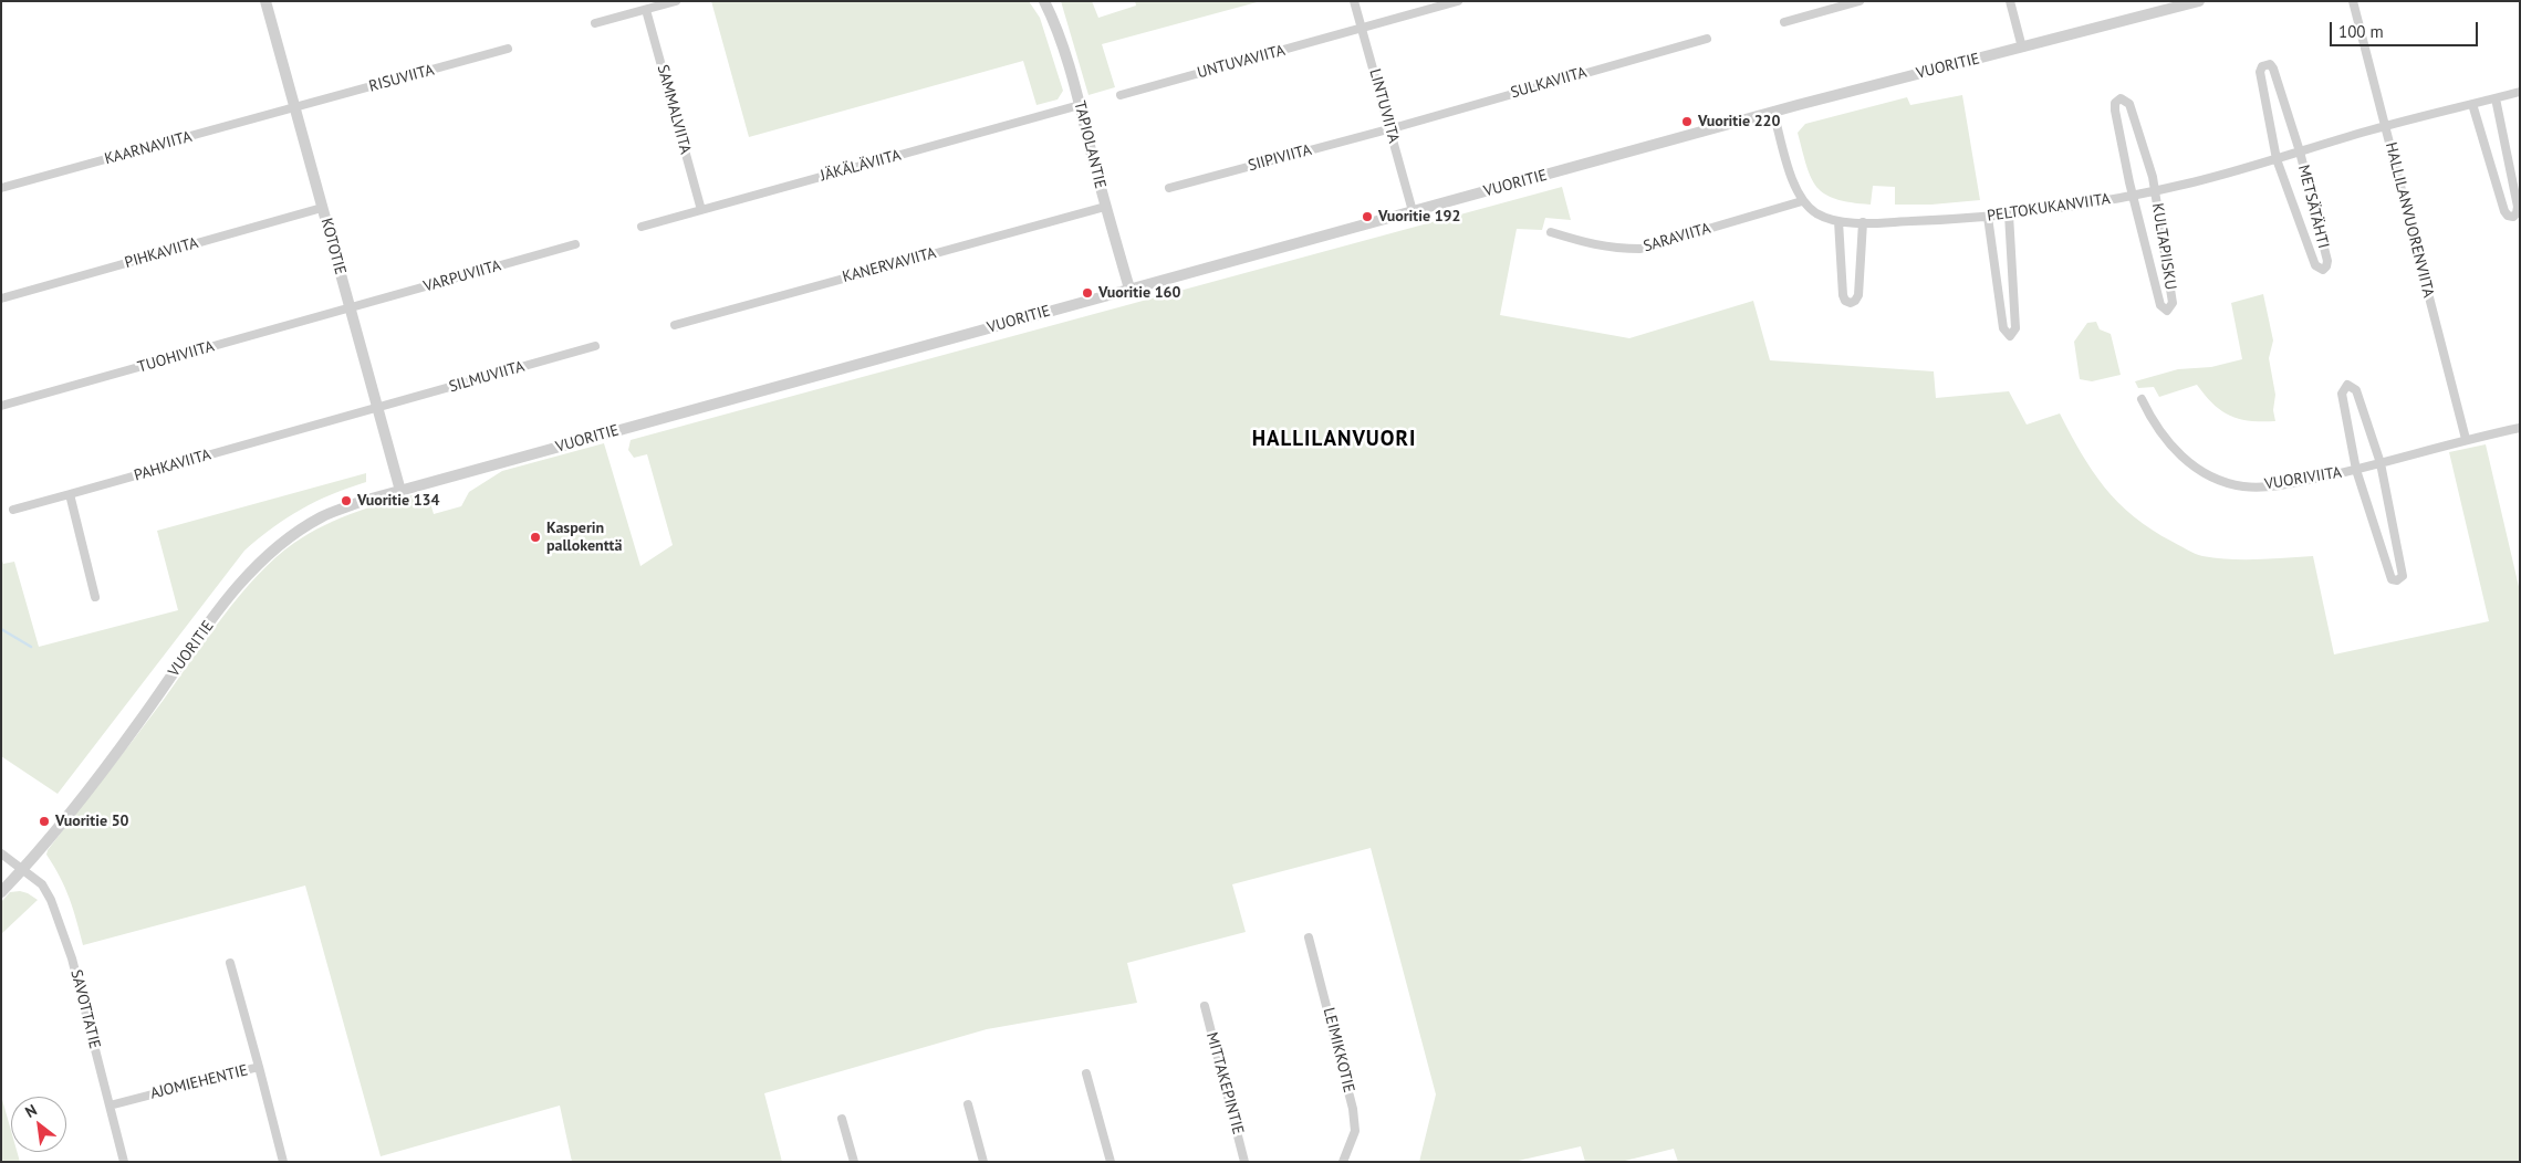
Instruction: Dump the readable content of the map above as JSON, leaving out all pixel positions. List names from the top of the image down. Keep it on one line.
{"streets":{"street":["UNTUVAVIITA","VUORITIE","RISUVIITA","SULKAVIITA","LINTUVIITA","SAMMALVIITA","TAPIOLANTIE","KAARNAVIITA","SIIPIVIITA","JÄKÄLÄVIITA","METSÄTÄHTI","PELTOKUKANVIITA","HALLILANVUORENVIITA","SARAVIITA","KOTOTIE","KULTAPIISKU","PIHKAVIITA","KANERVAVIITA","VARPUVIITA","TUOHIVIITA","SILMUVIITA","PAHKAVIITA","VUORIVIITA","SAVOTTATIE","LEIMIKKOTIE","AJOMIEHENTIE","MITTAKEPINTIE"]},"crossings":[["UNTUVAVIITA","LINTUVIITA"],["VUORITIE","LINTUVIITA"],["VUORITIE","TAPIOLANTIE"],["VUORITIE","KOTOTIE"],["VUORITIE","SAVOTTATIE"],["RISUVIITA","KAARNAVIITA"],["RISUVIITA","KOTOTIE"],["SULKAVIITA","LINTUVIITA"],["SULKAVIITA","SIIPIVIITA"],["LINTUVIITA","SIIPIVIITA"],["SAMMALVIITA","JÄKÄLÄVIITA"],["TAPIOLANTIE","JÄKÄLÄVIITA"],["TAPIOLANTIE","KANERVAVIITA"],["KAARNAVIITA","KOTOTIE"],["METSÄTÄHTI","PELTOKUKANVIITA"],["PELTOKUKANVIITA","HALLILANVUORENVIITA"],["PELTOKUKANVIITA","SARAVIITA"],["PELTOKUKANVIITA","KULTAPIISKU"],["HALLILANVUORENVIITA","VUORIVIITA"],["KOTOTIE","PIHKAVIITA"],["KOTOTIE","VARPUVIITA"],["KOTOTIE","TUOHIVIITA"],["KOTOTIE","SILMUVIITA"],["KOTOTIE","PAHKAVIITA"],["VARPUVIITA","TUOHIVIITA"],["SILMUVIITA","PAHKAVIITA"],["SAVOTTATIE","AJOMIEHENTIE"]],"districts":["HALLILANVUORI"],"places":["Vuoritie 220","Vuoritie 192","Vuoritie 160","Vuoritie 134","Kasperin pallokenttä","Vuoritie 50"],"scale_bar":"100 m","north":"top left"}
